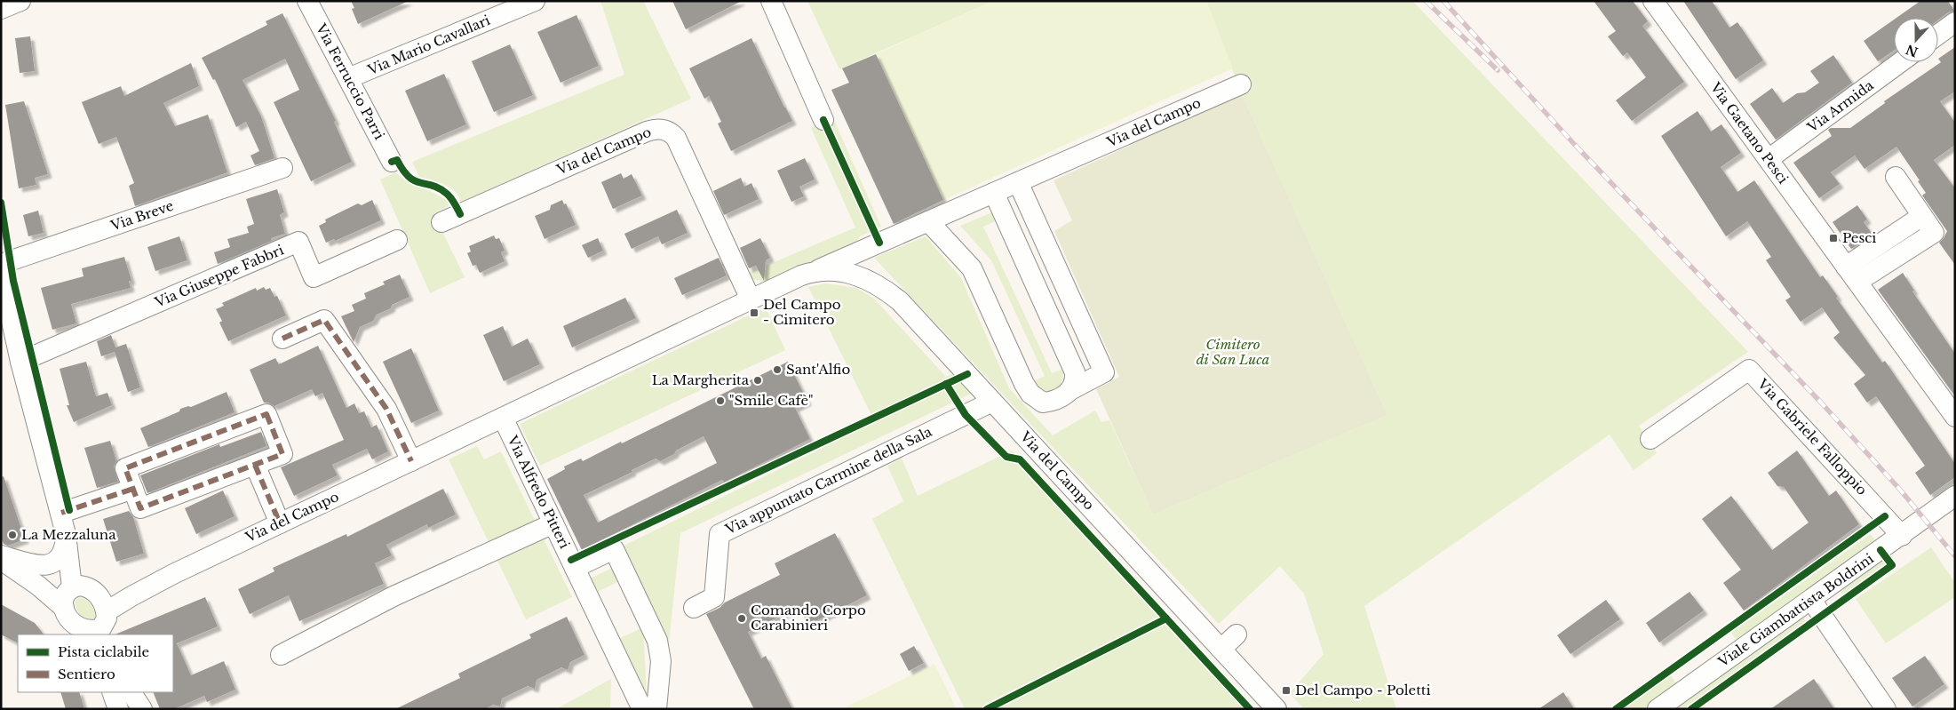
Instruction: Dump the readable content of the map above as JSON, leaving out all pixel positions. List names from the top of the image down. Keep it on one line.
{"streets":{"street":["Via Mario Cavallari","Via Ferruccio Parri","Via Armida","Via del Campo","Via Gaetano Pesci","Via Breve","Via Giuseppe Fabbri","Via Gabriele Falloppio","Via appuntato Carmine della Sala","Via Alfredo Pitteri","Viale Giambattista Boldrini"]},"crossings":[["Via Mario Cavallari","Via Ferruccio Parri"],["Via Armida","Via Gaetano Pesci"],["Via del Campo","Via appuntato Carmine della Sala"],["Via del Campo","Via Alfredo Pitteri"],["Via Gabriele Falloppio","Viale Giambattista Boldrini"]],"parks":["Cimitero di San Luca"],"places":{"transit":["Pesci","Del Campo - Cimitero","Del Campo - Poletti"],"other":["Sant'Alfio","La Margherita","\"Smile Cafè\"","La Mezzaluna","Comando Corpo Carabinieri"]},"legend":["Pista ciclabile","Sentiero"],"north":"bottom"}
